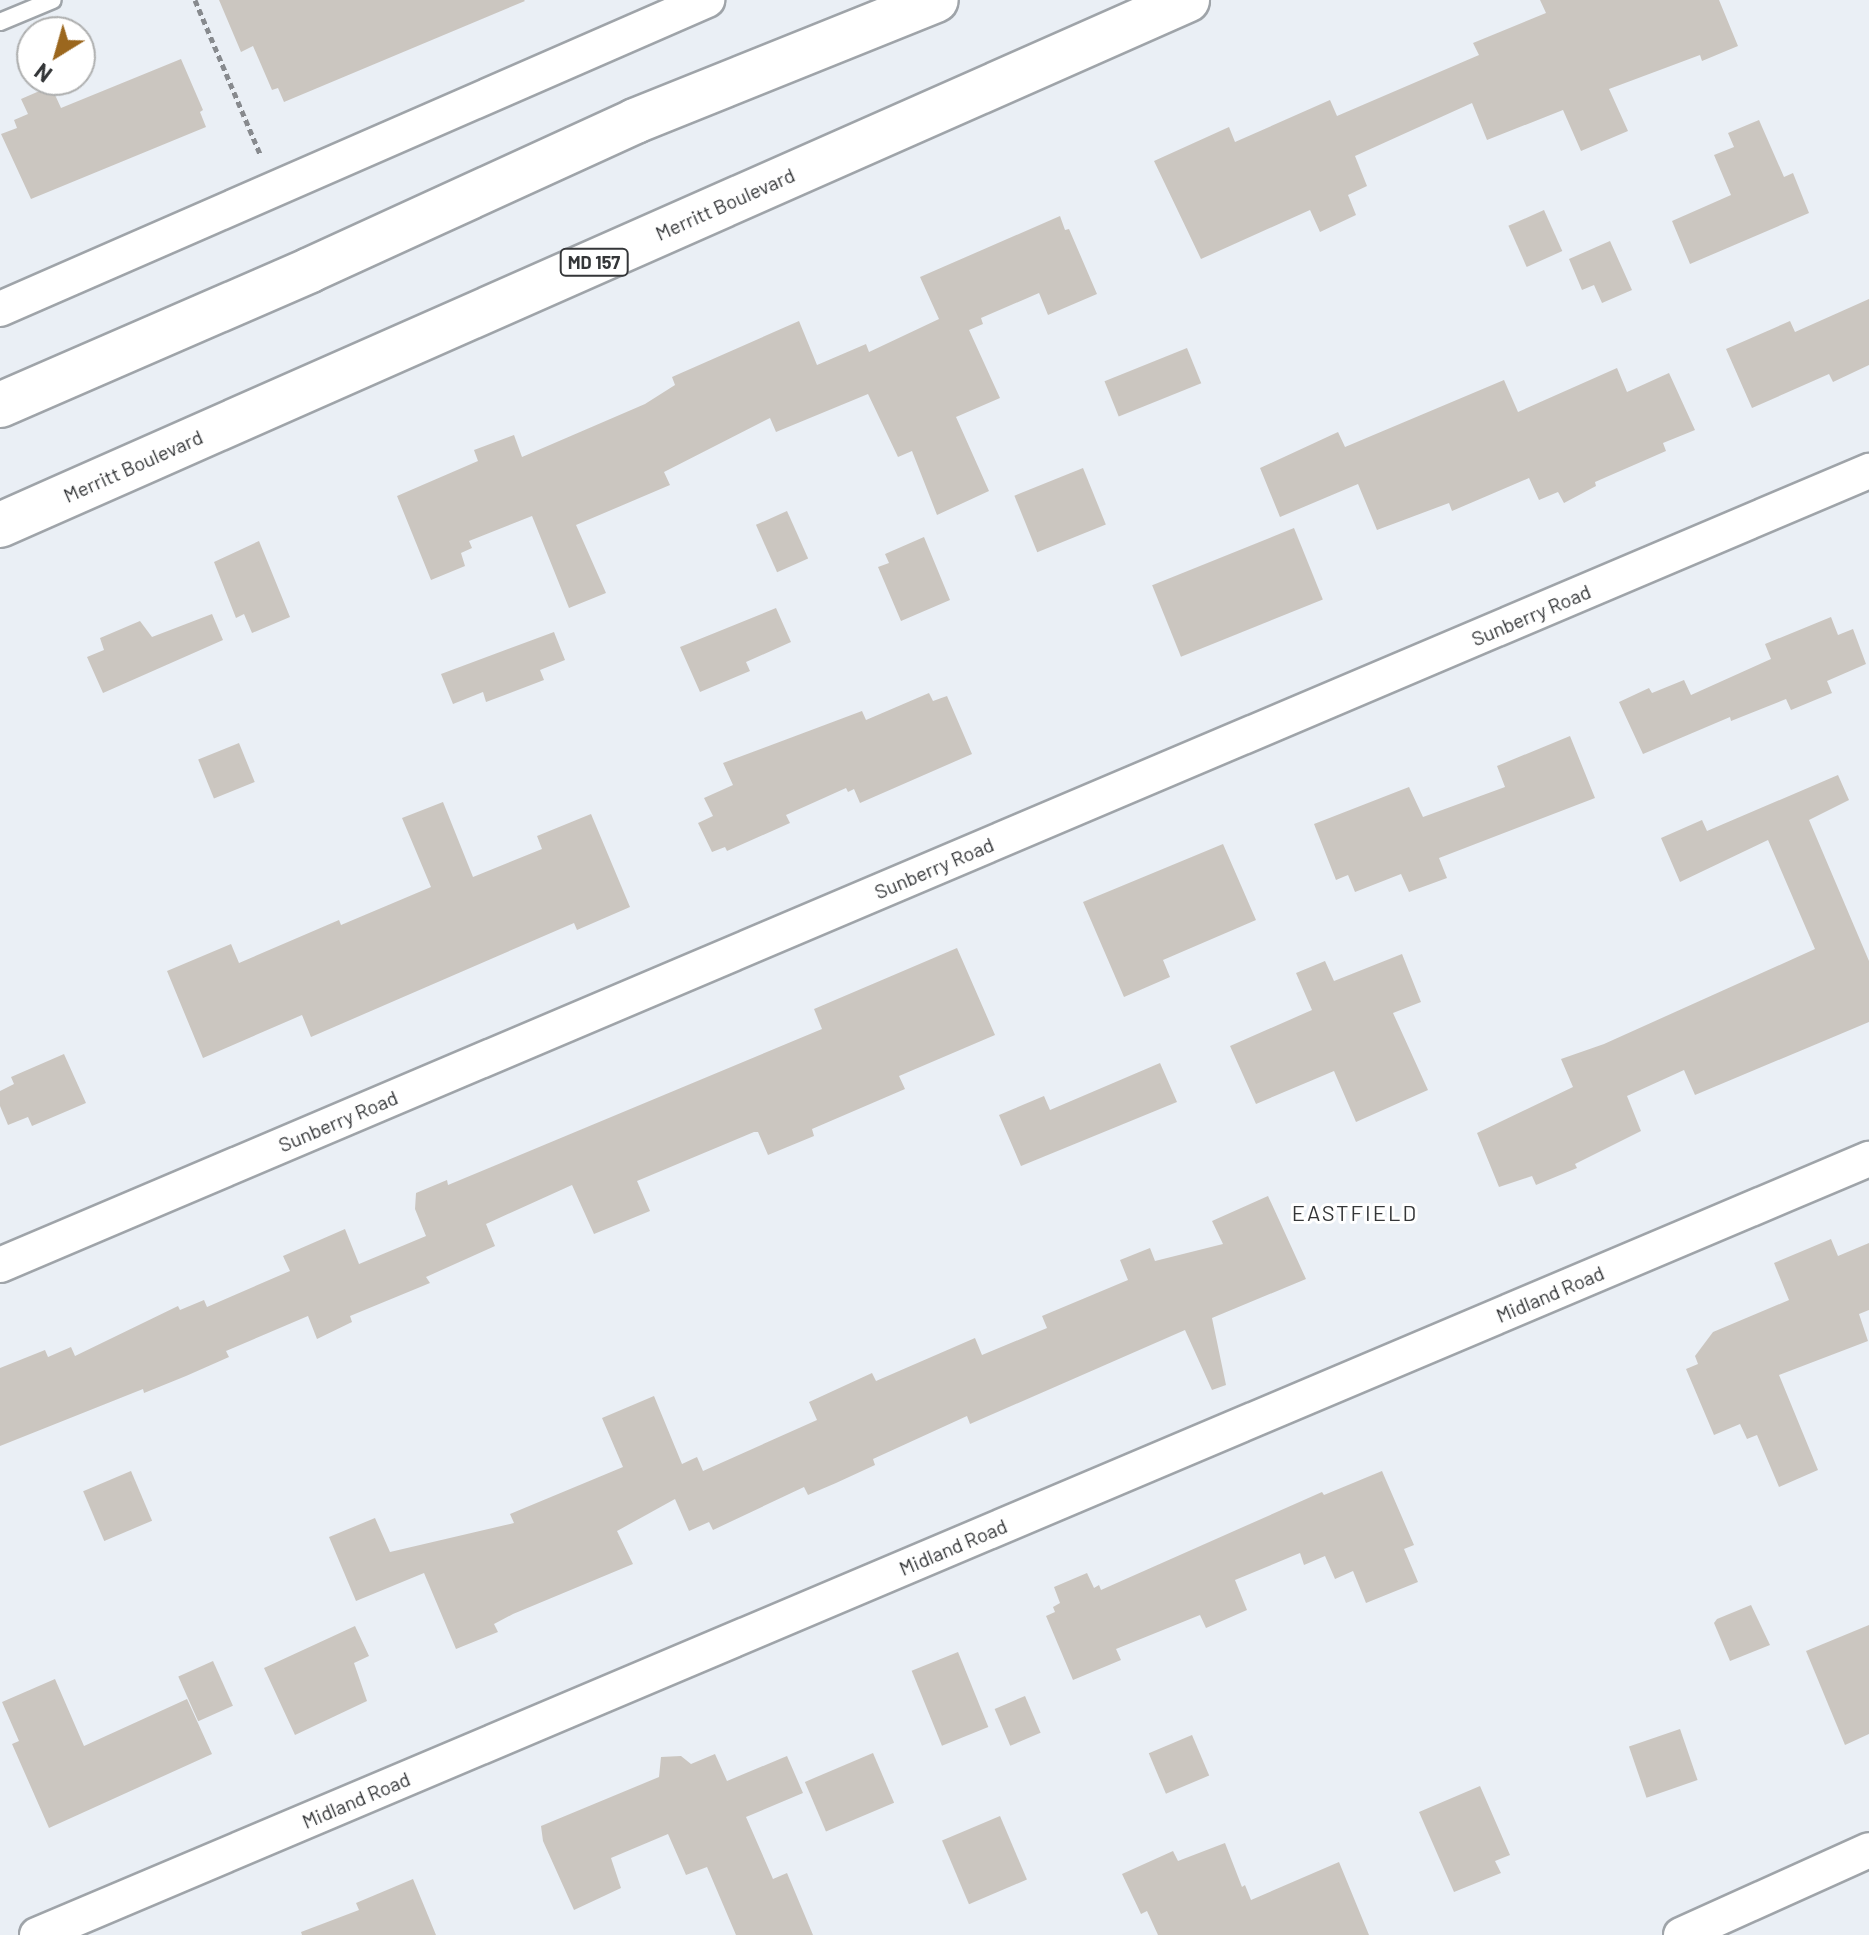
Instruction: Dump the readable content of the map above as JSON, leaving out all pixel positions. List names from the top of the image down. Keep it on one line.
{"streets":{"main road":["Merritt Boulevard","MD 157"],"street":["Sunberry Road","Midland Road"]},"districts":["EASTFIELD"],"north":"bottom left"}
